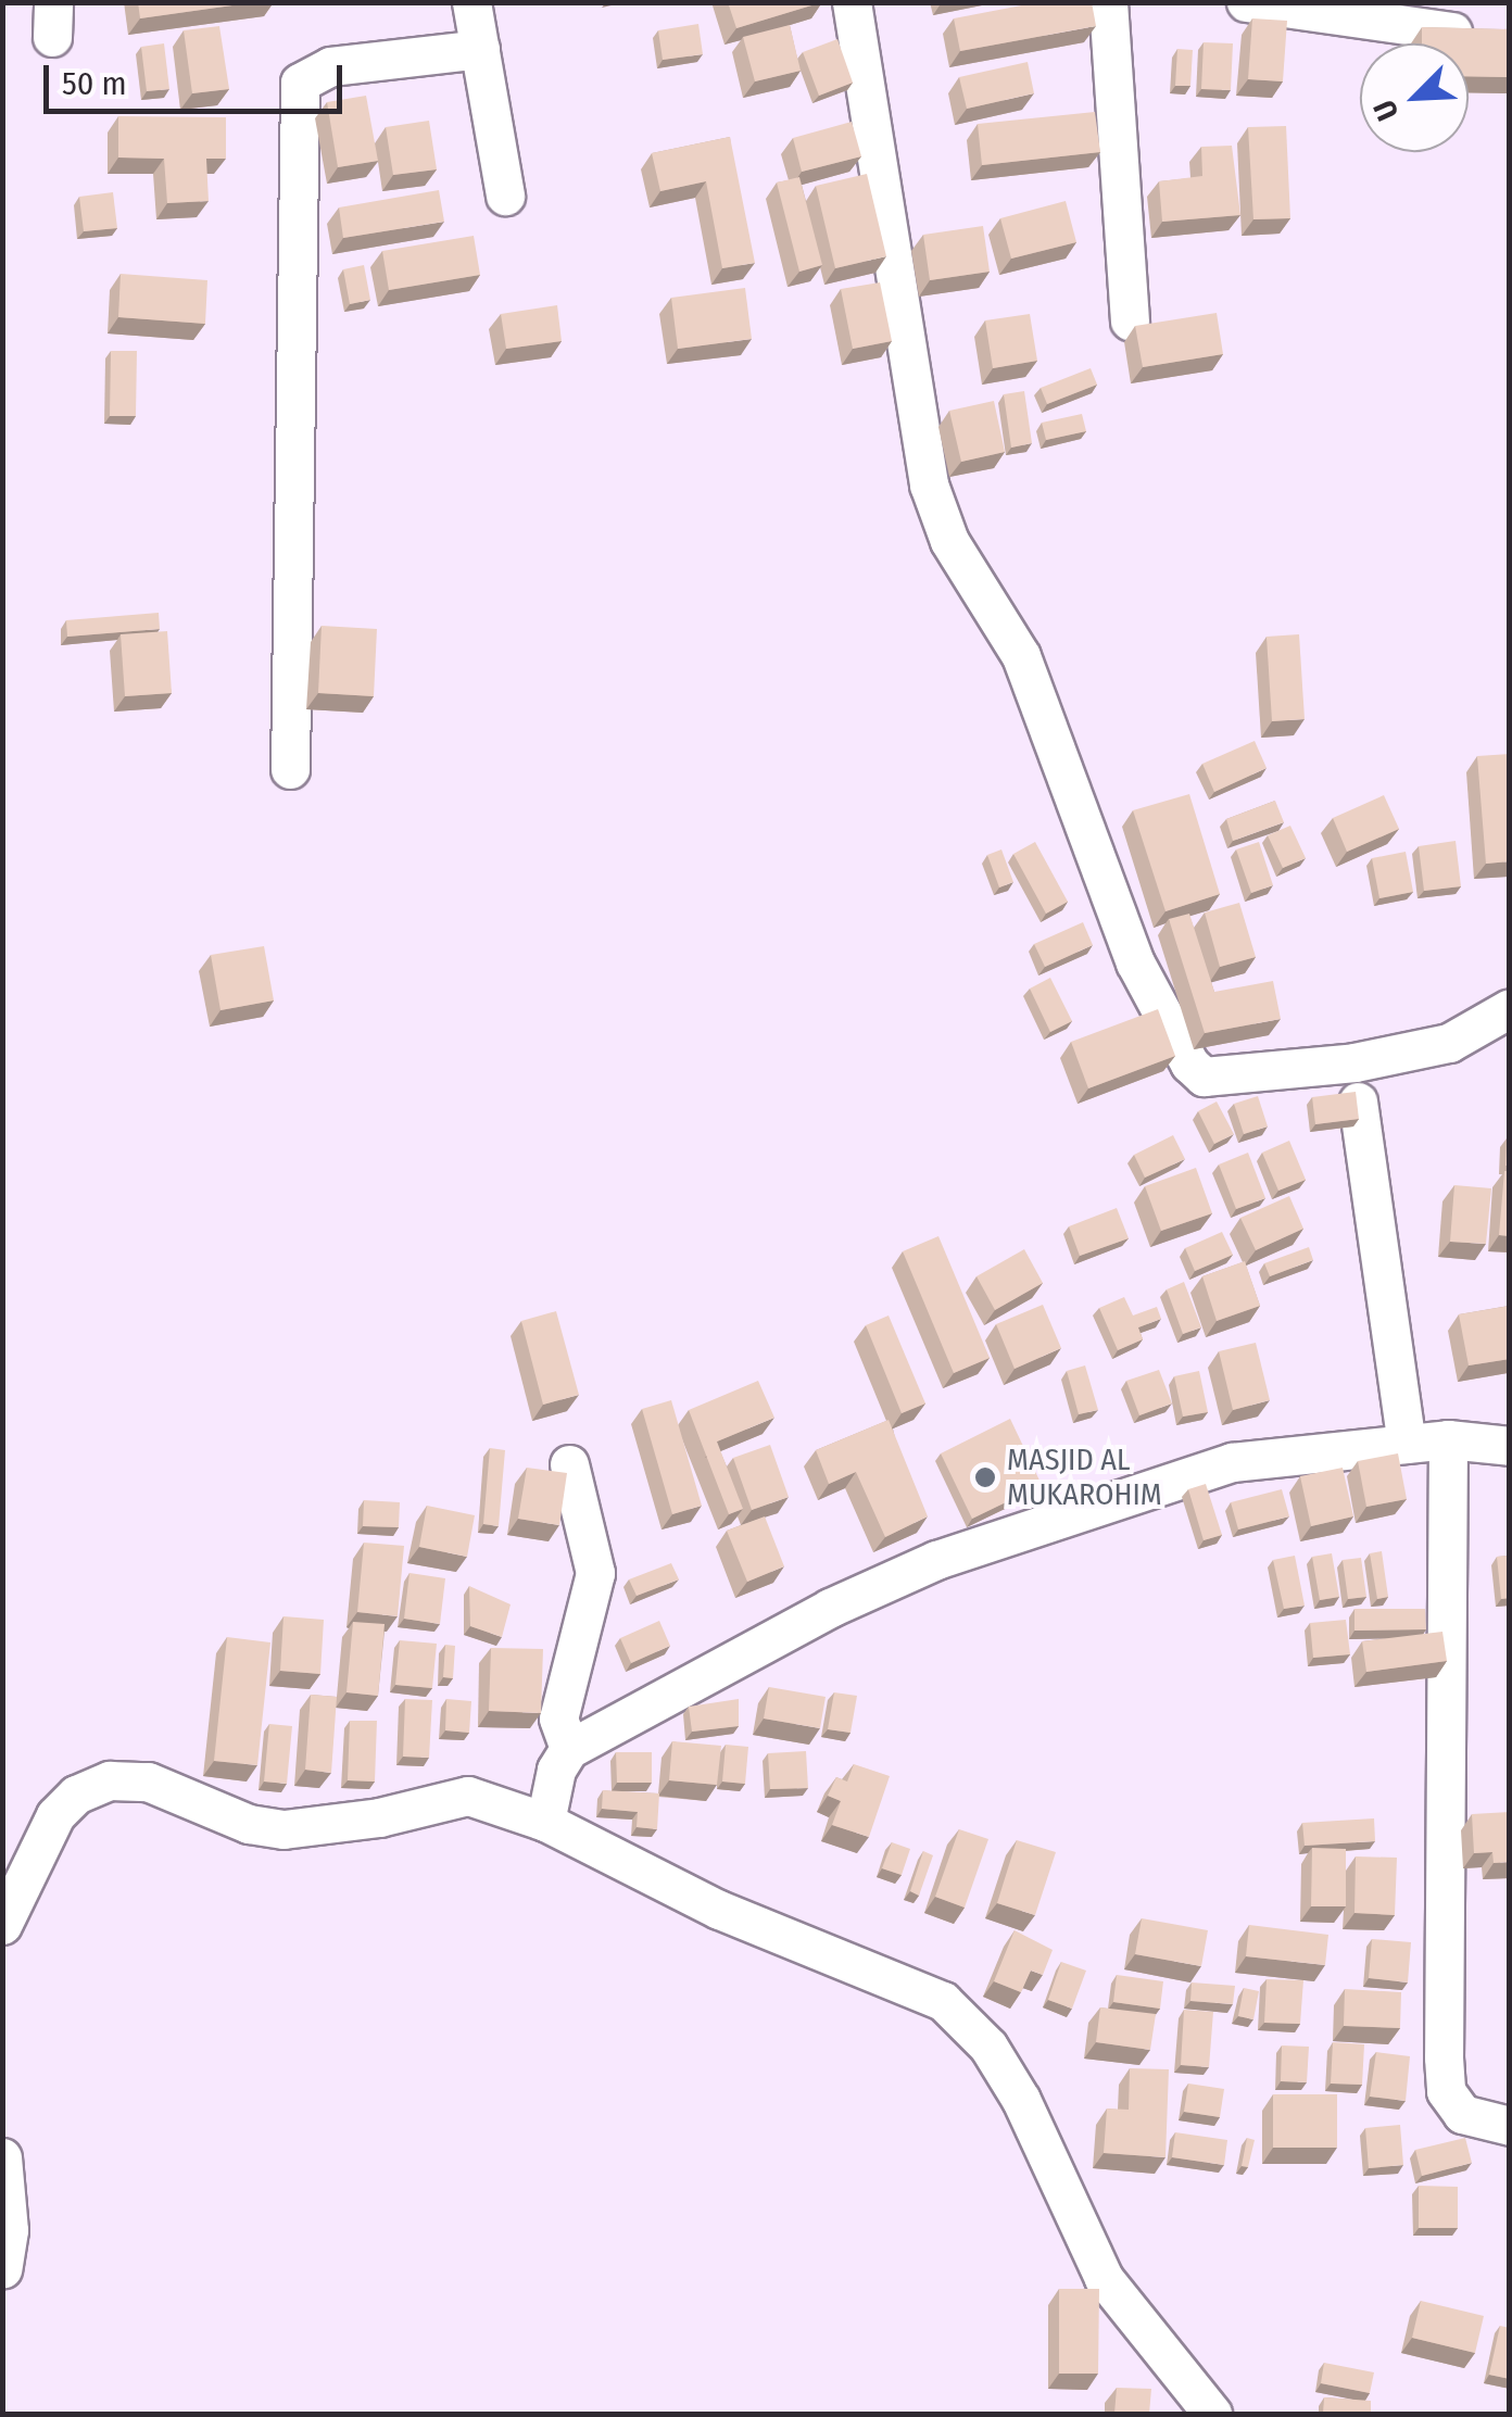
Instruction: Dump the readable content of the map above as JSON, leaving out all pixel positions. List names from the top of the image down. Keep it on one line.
{"places":["MASJID AL MUKAROHIM"],"scale_bar":"50 m","north":"bottom left"}
